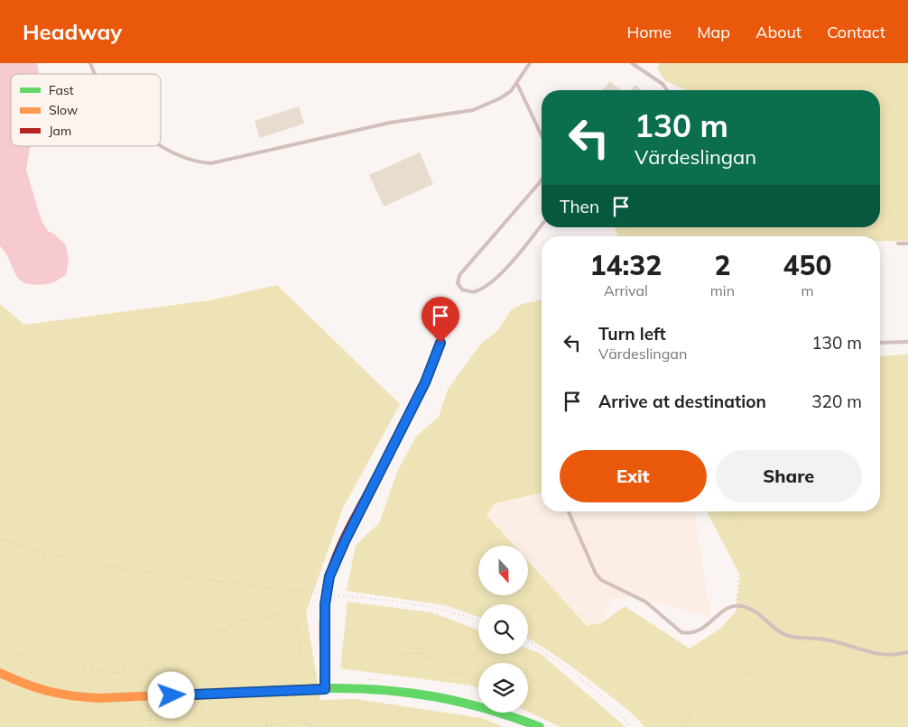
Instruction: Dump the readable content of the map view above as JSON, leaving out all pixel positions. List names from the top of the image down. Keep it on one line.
{"legend":["Fast","Slow","Jam"],"north":"bottom","page":{"header":"Headway","nav":["Home","Map","About","Contact"],"turn":["130 m","Värdeslingan"],"then":"Then","eta":["14:32","Arrival","2","min","450","m"],"list":[{"name":"Turn left","note":"Värdeslingan","value":"130 m"},{"name":"Arrive at destination","value":"320 m"}],"buttons":["Exit","Share"]}}
